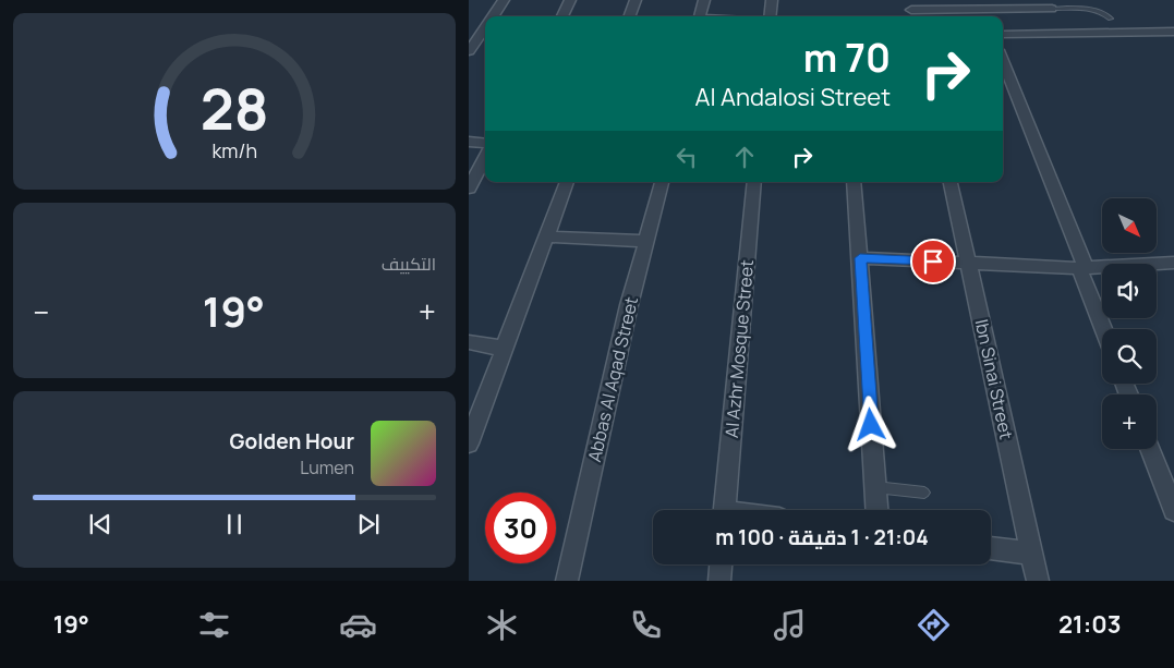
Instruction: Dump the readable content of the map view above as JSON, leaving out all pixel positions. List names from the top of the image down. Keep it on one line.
{"streets":{"street":["Al Azhr Mosque Street","Abbas Al Aqad Street","Ibn Sinai Street"]},"north":"bottom right","page":{"turn":["70 m","Al Andalosi Street"],"map_buttons":"+","tile":"التكييف","heat":["−","19°","+"],"song":["Golden Hour","Lumen"],"limit":"30","trip":"21:04 · 1 دقيقة · 100 m","tabs":["21:03","19°"],"gauge":["28","km/h"]}}
